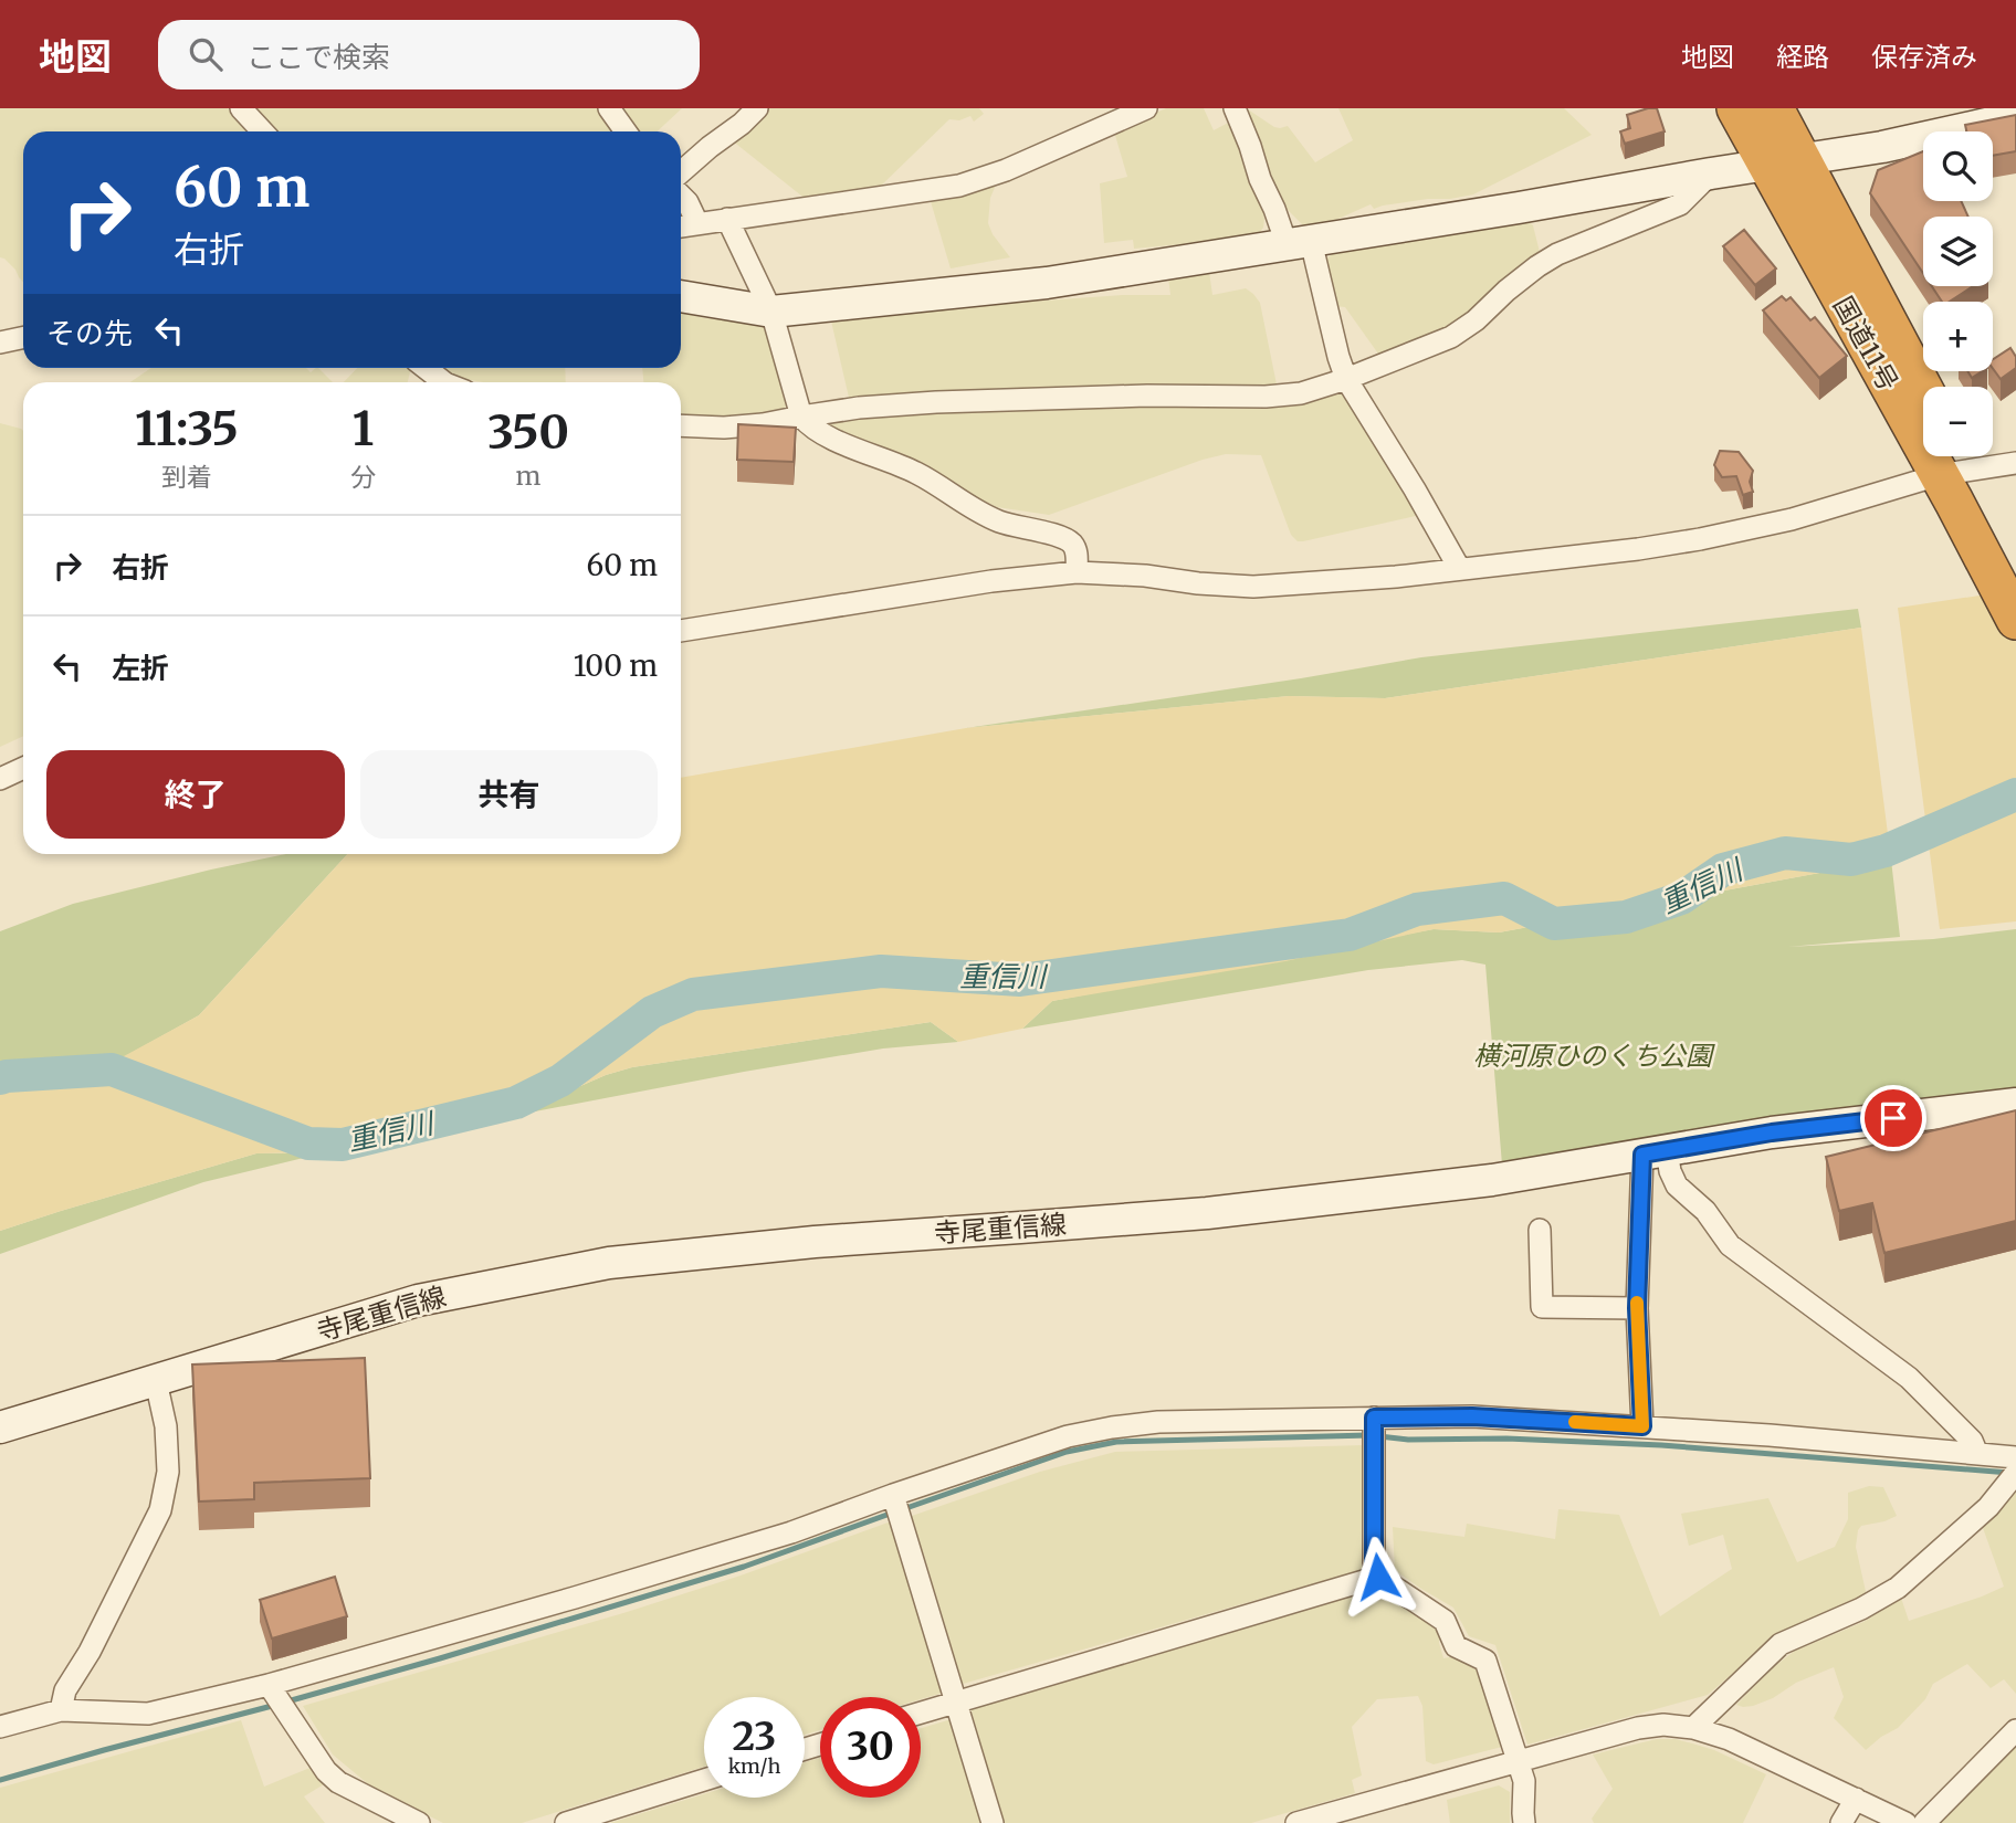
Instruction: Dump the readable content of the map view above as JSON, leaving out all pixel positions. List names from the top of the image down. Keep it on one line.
{"streets":{"highway":["国道11号"],"main road":["寺尾重信線"]},"water":["重信川"],"parks":["横河原ひのくち公園"],"page":{"header":"地図","search":"ここで検索","nav":["地図","経路","保存済み"],"map_buttons":["+","−"],"turn":["60 m","右折"],"then":"その先","eta":["11:35","到着","1","分","350","m"],"list":[{"name":"右折","value":"60 m"},{"name":"左折","value":"100 m"}],"buttons":["終了","共有"],"speed":"23 km/h","limit":"30"}}
